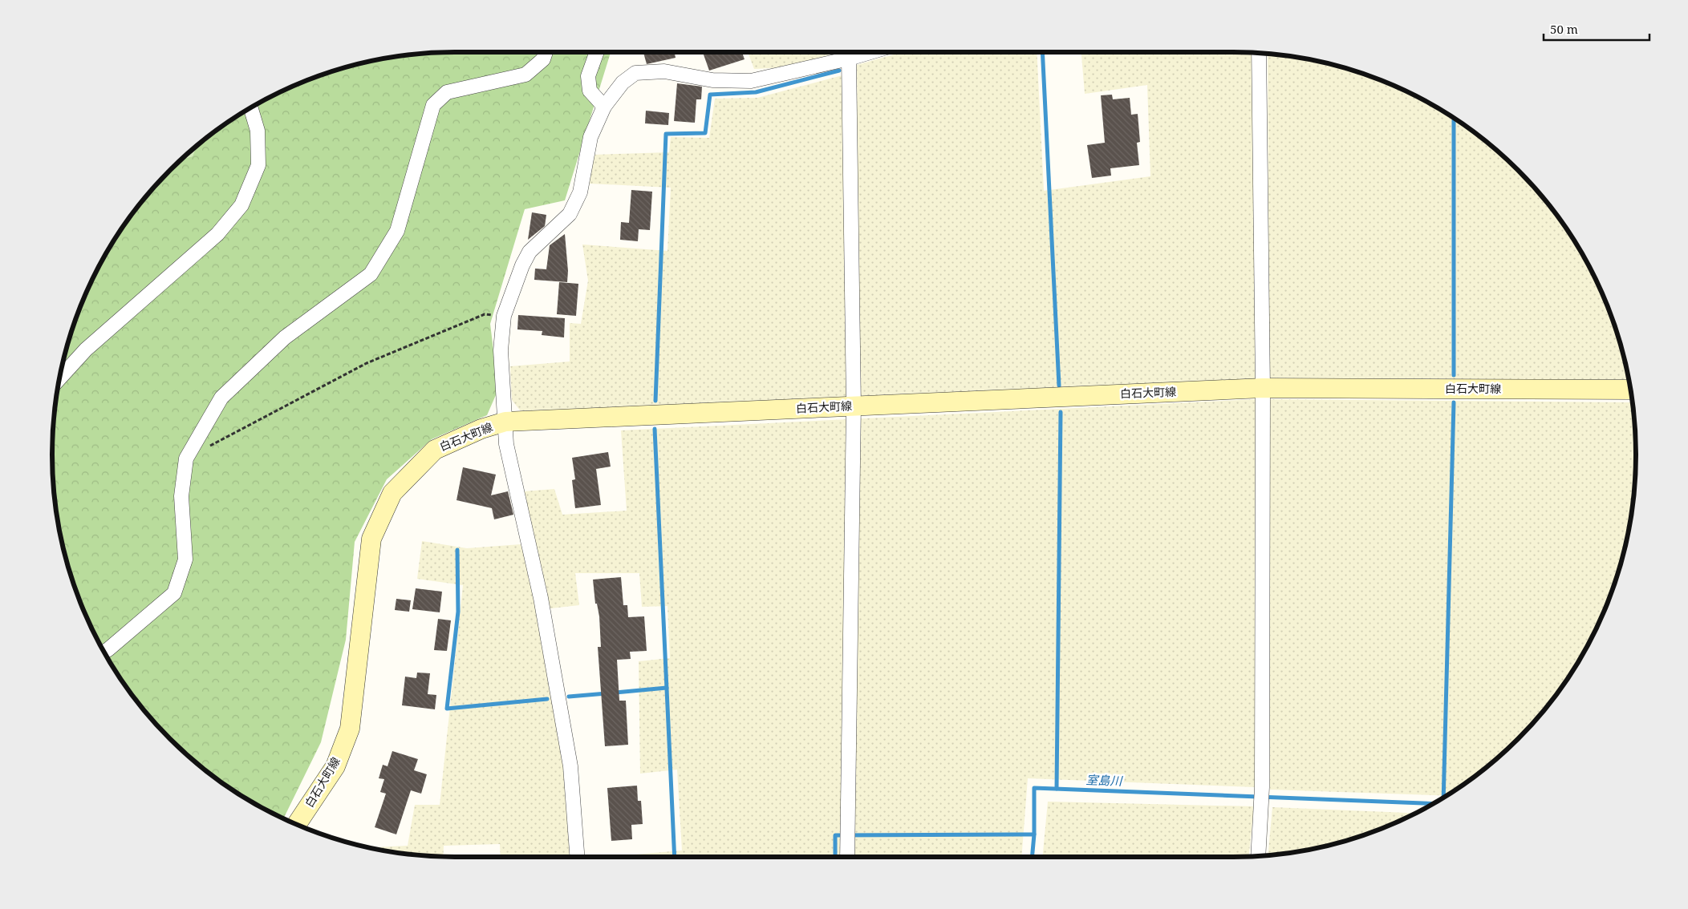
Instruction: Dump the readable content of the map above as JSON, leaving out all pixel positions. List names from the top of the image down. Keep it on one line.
{"streets":{"main road":["白石大町線"]},"water":["室島川"],"scale_bar":"50 m"}
